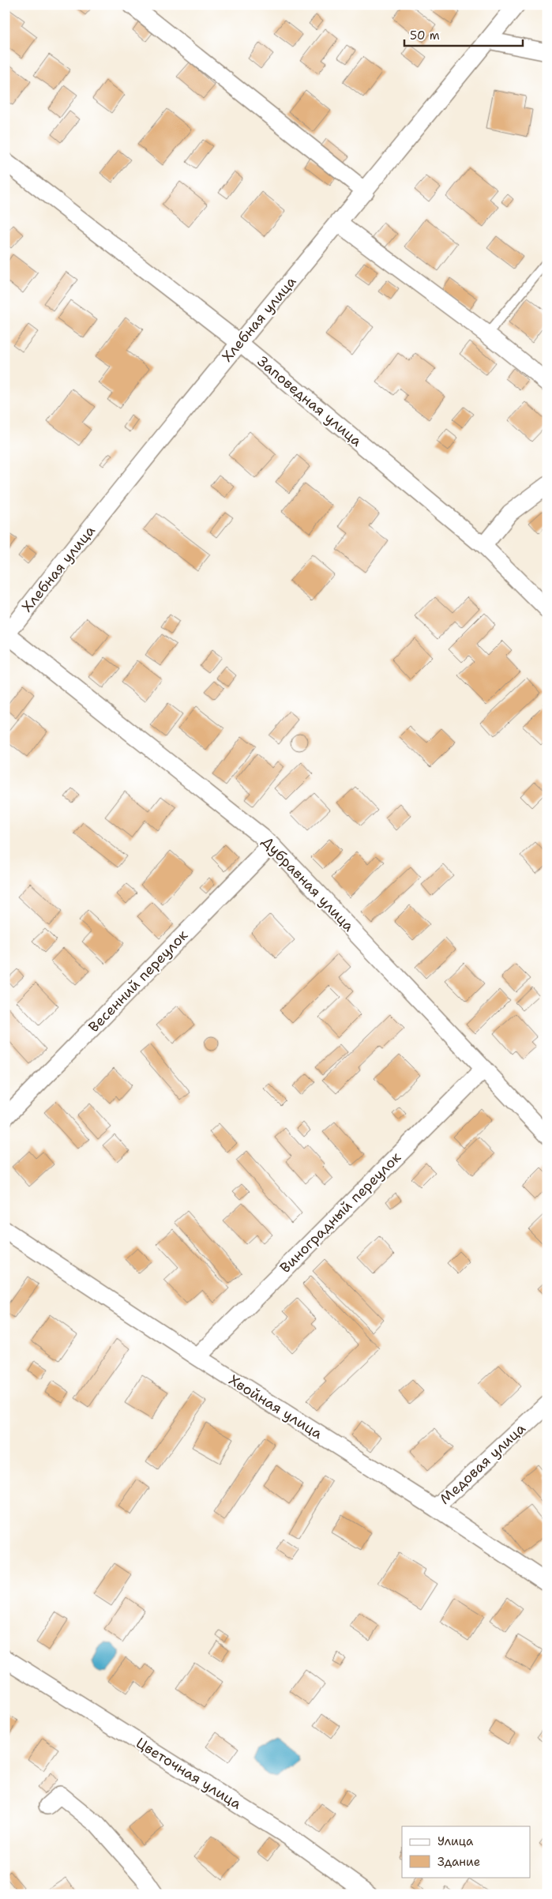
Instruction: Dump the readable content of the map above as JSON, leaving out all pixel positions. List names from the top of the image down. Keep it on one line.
{"streets":{"street":["Хлебная улица","Заповедная улица","Дубравная улица","Весенний переулок","Виноградный переулок","Хвойная улица","Медовая улица","Цветочная улица"]},"crossings":[["Хлебная улица","Заповедная улица"],["Хлебная улица","Дубравная улица"],["Дубравная улица","Весенний переулок"],["Дубравная улица","Виноградный переулок"],["Виноградный переулок","Хвойная улица"],["Хвойная улица","Медовая улица"]],"legend":["Улица","Здание"],"scale_bar":"50 m"}
